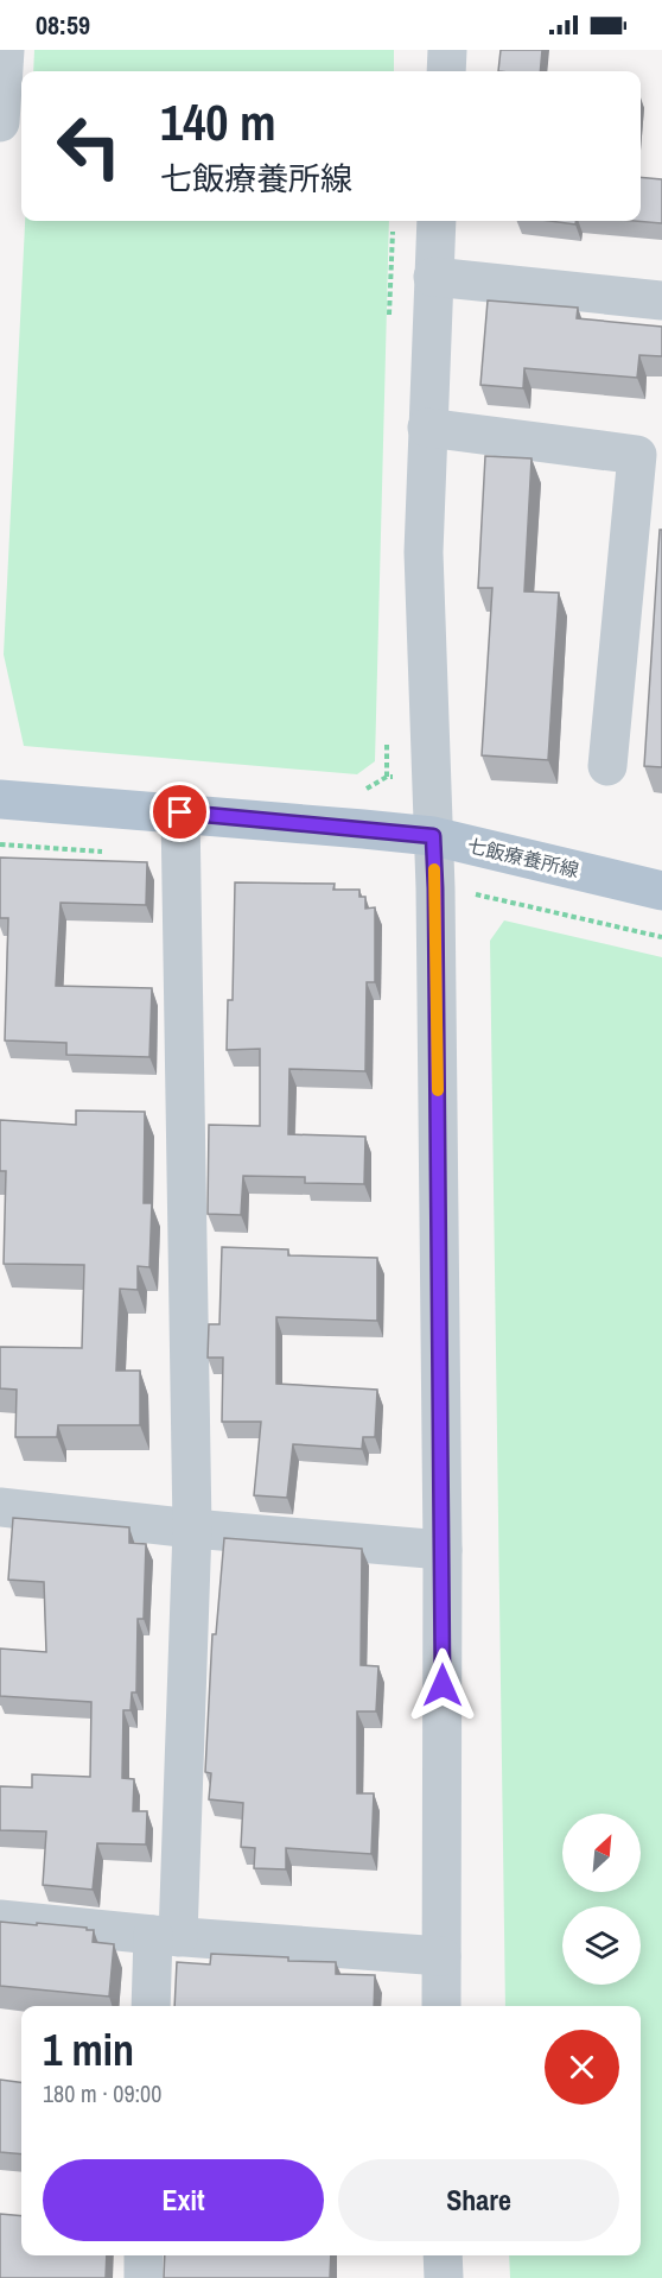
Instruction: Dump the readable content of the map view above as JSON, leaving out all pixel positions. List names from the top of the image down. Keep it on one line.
{"streets":{"main road":["七飯療養所線"]},"north":"top right","page":{"status":"08:59","turn":["140 m","七飯療養所線"],"heading":["1 min","180 m · 09:00"],"buttons":["Exit","Share"]}}
